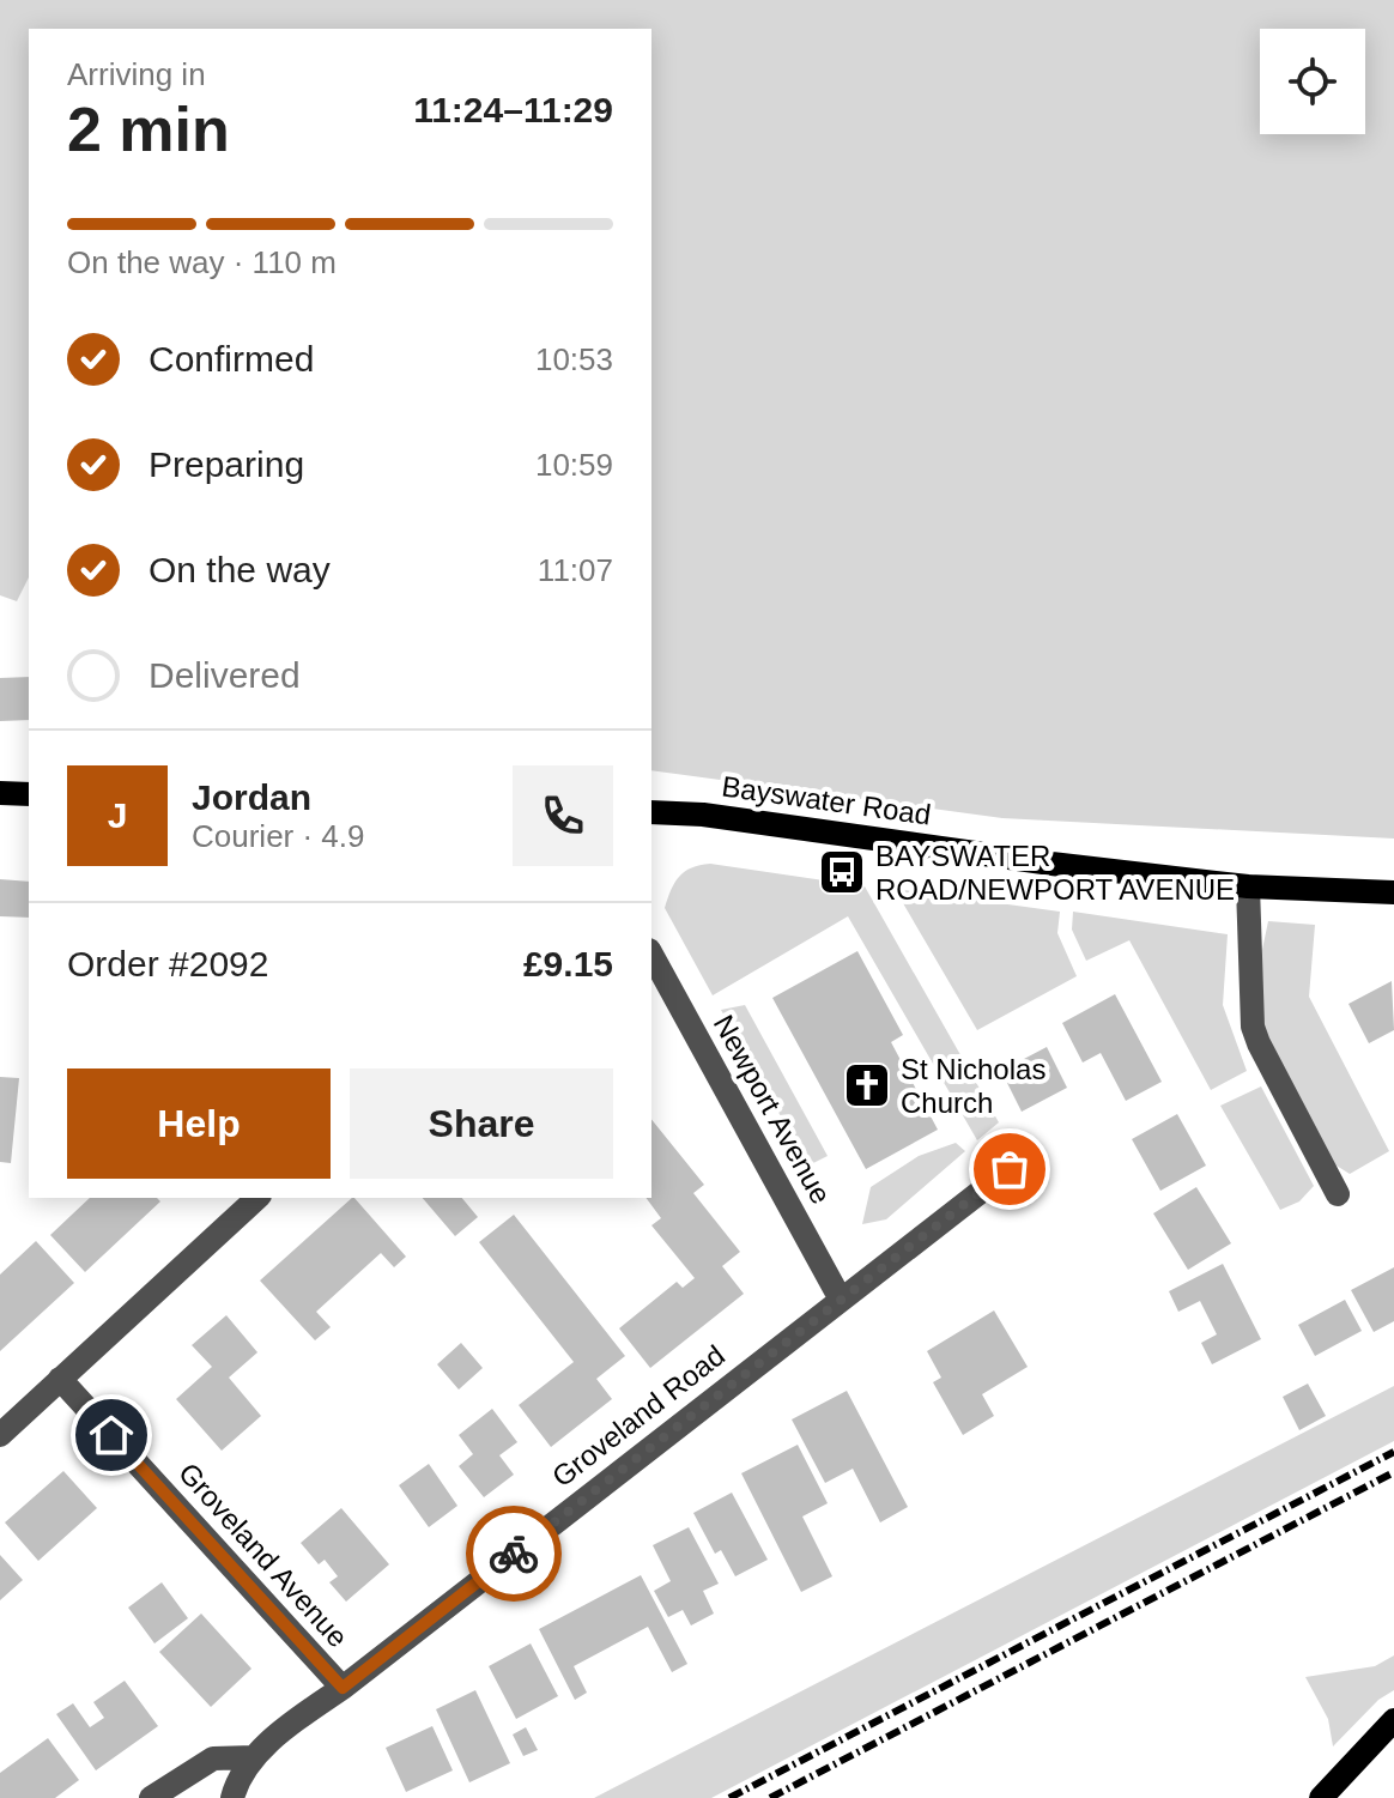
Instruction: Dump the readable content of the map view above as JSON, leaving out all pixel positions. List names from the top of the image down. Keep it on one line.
{"streets":{"main road":["Bayswater Road"],"street":["Newport Avenue","Groveland Road","Groveland Avenue"]},"crossings":[["Newport Avenue","Groveland Road"],["Groveland Road","Groveland Avenue"]],"places":{"bus stop":["BAYSWATER ROAD/NEWPORT AVENUE"],"church":["St Nicholas Church"]},"page":{"heading":["2 min","Arriving in","11:24–11:29"],"panel":["Jordan","Courier · 4.9","Order #2092","£9.15"],"bar":"On the way · 110 m","list":[["Confirmed","10:53"],["Preparing","10:59"],["On the way","11:07"],"Delivered"],"round":"J","buttons":["Help","Share"]}}
